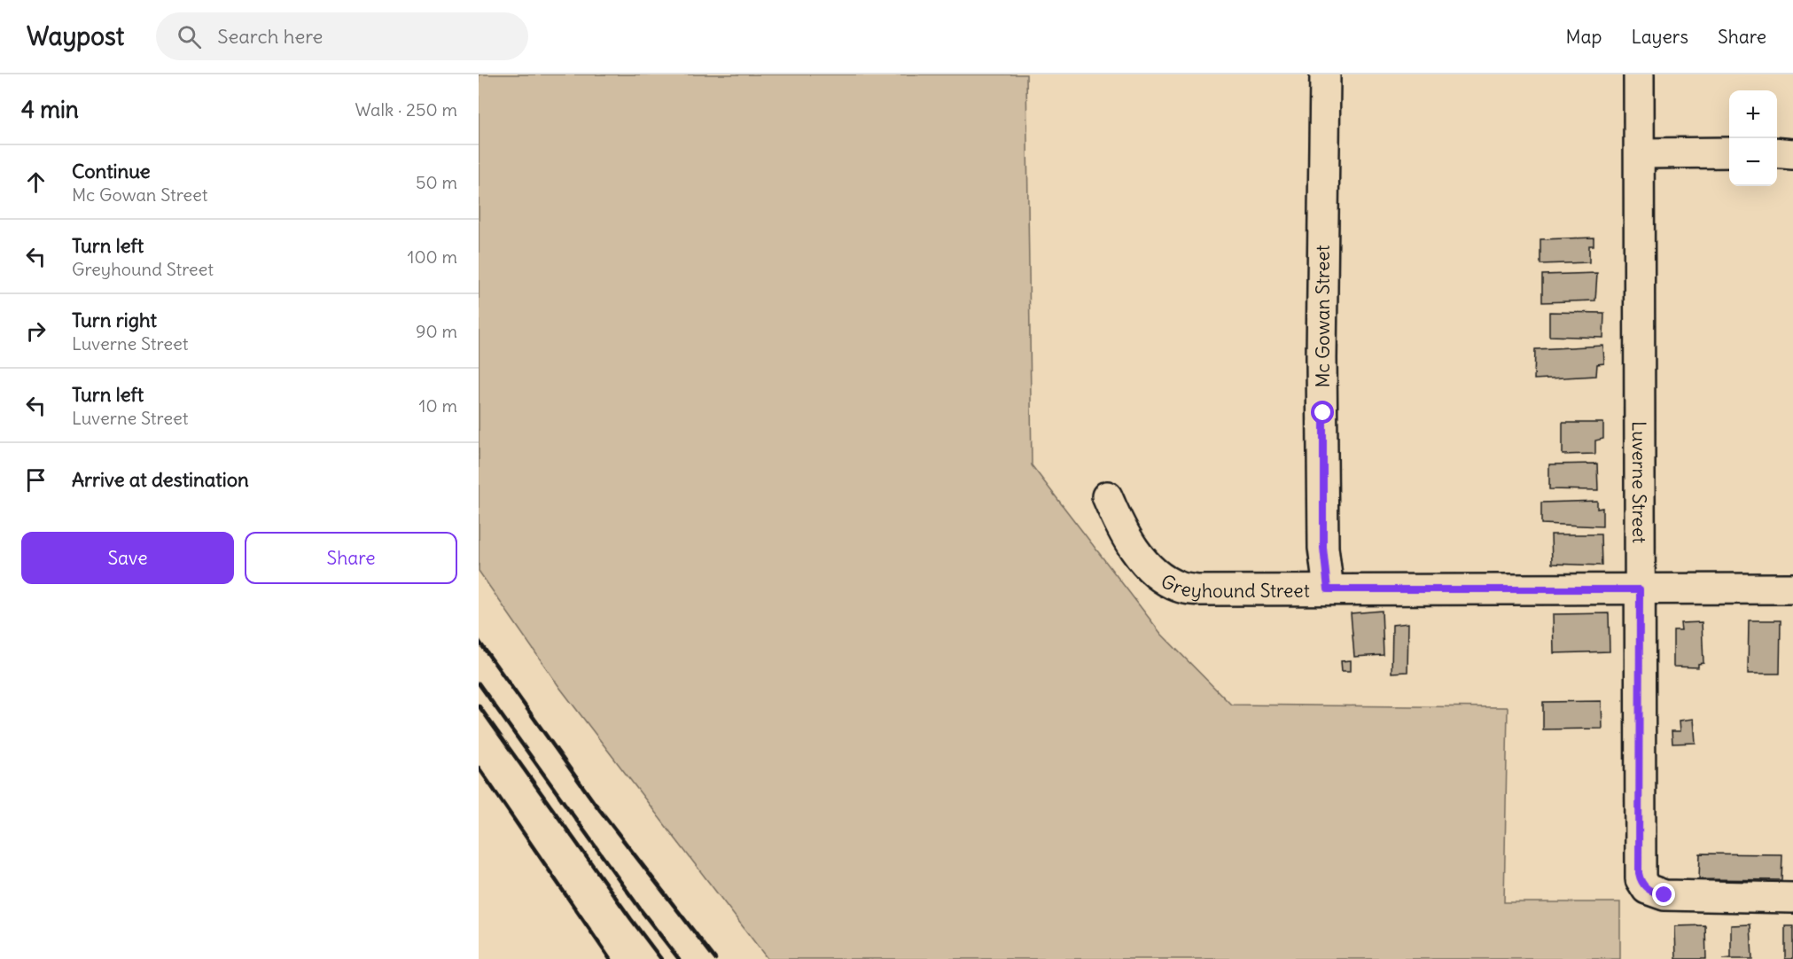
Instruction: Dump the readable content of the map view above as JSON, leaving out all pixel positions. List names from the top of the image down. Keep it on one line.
{"streets":{"street":["Mc Gowan Street","Luverne Street","Greyhound Street"]},"crossings":[["Mc Gowan Street","Greyhound Street"],["Luverne Street","Greyhound Street"]],"page":{"header":"Waypost","search":"Search here","nav":["Map","Layers","Share"],"heading":["4 min","Walk · 250 m"],"map_buttons":["+","−"],"list":[["Continue","Mc Gowan Street","50 m"],["Turn left","Greyhound Street","100 m"],["Turn right","Luverne Street","90 m"],["Turn left","Luverne Street","10 m"],"Arrive at destination"],"buttons":["Save","Share"]}}
